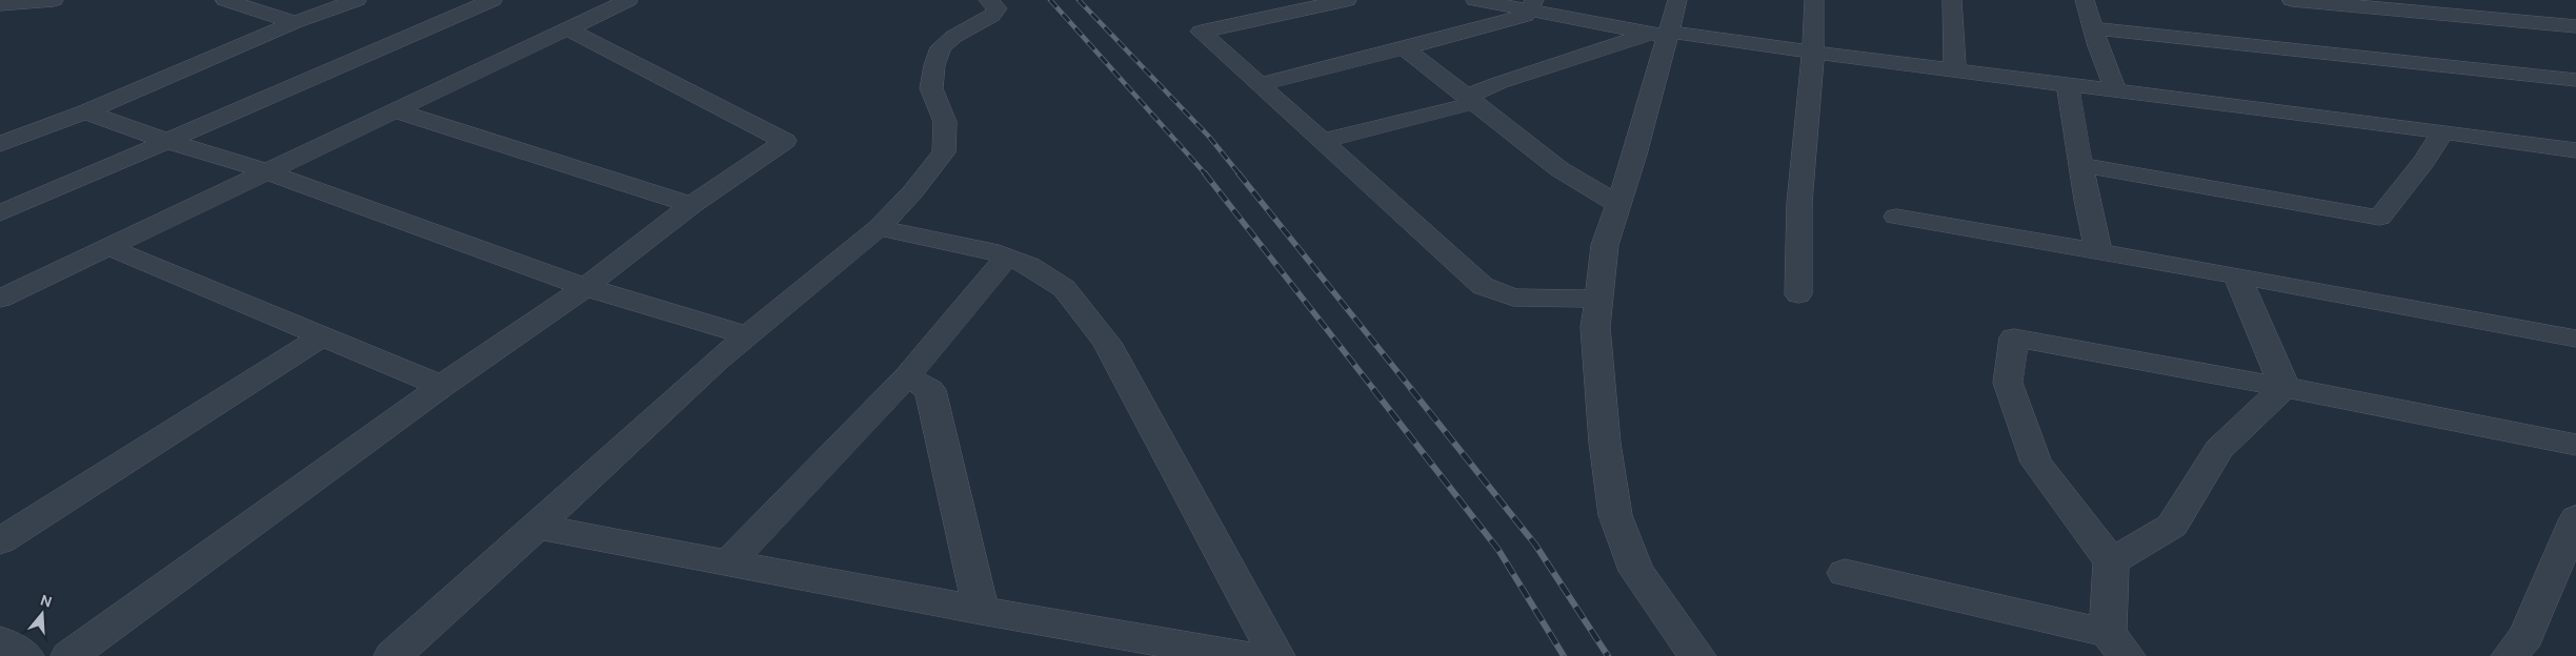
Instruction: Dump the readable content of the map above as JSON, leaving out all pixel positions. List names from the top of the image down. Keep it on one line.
{"north":"top"}
